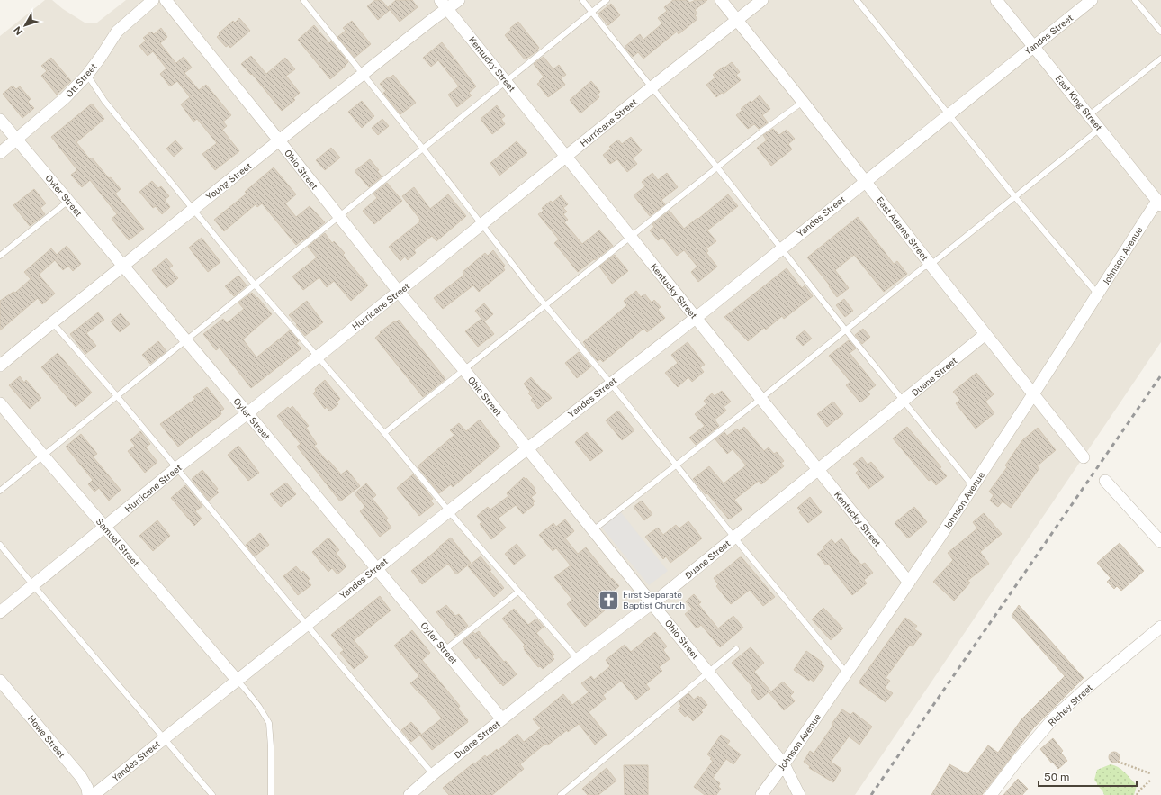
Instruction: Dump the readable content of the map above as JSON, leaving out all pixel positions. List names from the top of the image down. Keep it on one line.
{"streets":{"street":["Yandes Street","Kentucky Street","Ott Street","East King Street","Hurricane Street","Ohio Street","Young Street","Oyler Street","East Adams Street","Johnson Avenue","Duane Street","Samuel Street","Richey Street","Howe Street"]},"crossings":[["Yandes Street","Kentucky Street"],["Yandes Street","East King Street"],["Yandes Street","Ohio Street"],["Yandes Street","Oyler Street"],["Yandes Street","East Adams Street"],["Yandes Street","Samuel Street"],["Kentucky Street","Hurricane Street"],["Kentucky Street","Young Street"],["Kentucky Street","Johnson Avenue"],["Kentucky Street","Duane Street"],["Ott Street","Oyler Street"],["East King Street","Johnson Avenue"],["Hurricane Street","Ohio Street"],["Hurricane Street","Oyler Street"],["Hurricane Street","East Adams Street"],["Hurricane Street","Samuel Street"],["Ohio Street","Young Street"],["Ohio Street","Johnson Avenue"],["Ohio Street","Duane Street"],["Young Street","Oyler Street"],["Oyler Street","Duane Street"],["East Adams Street","Johnson Avenue"],["East Adams Street","Duane Street"]],"places":{"church":["First Separate Baptist Church"]},"scale_bar":"50 m","north":"bottom left"}
